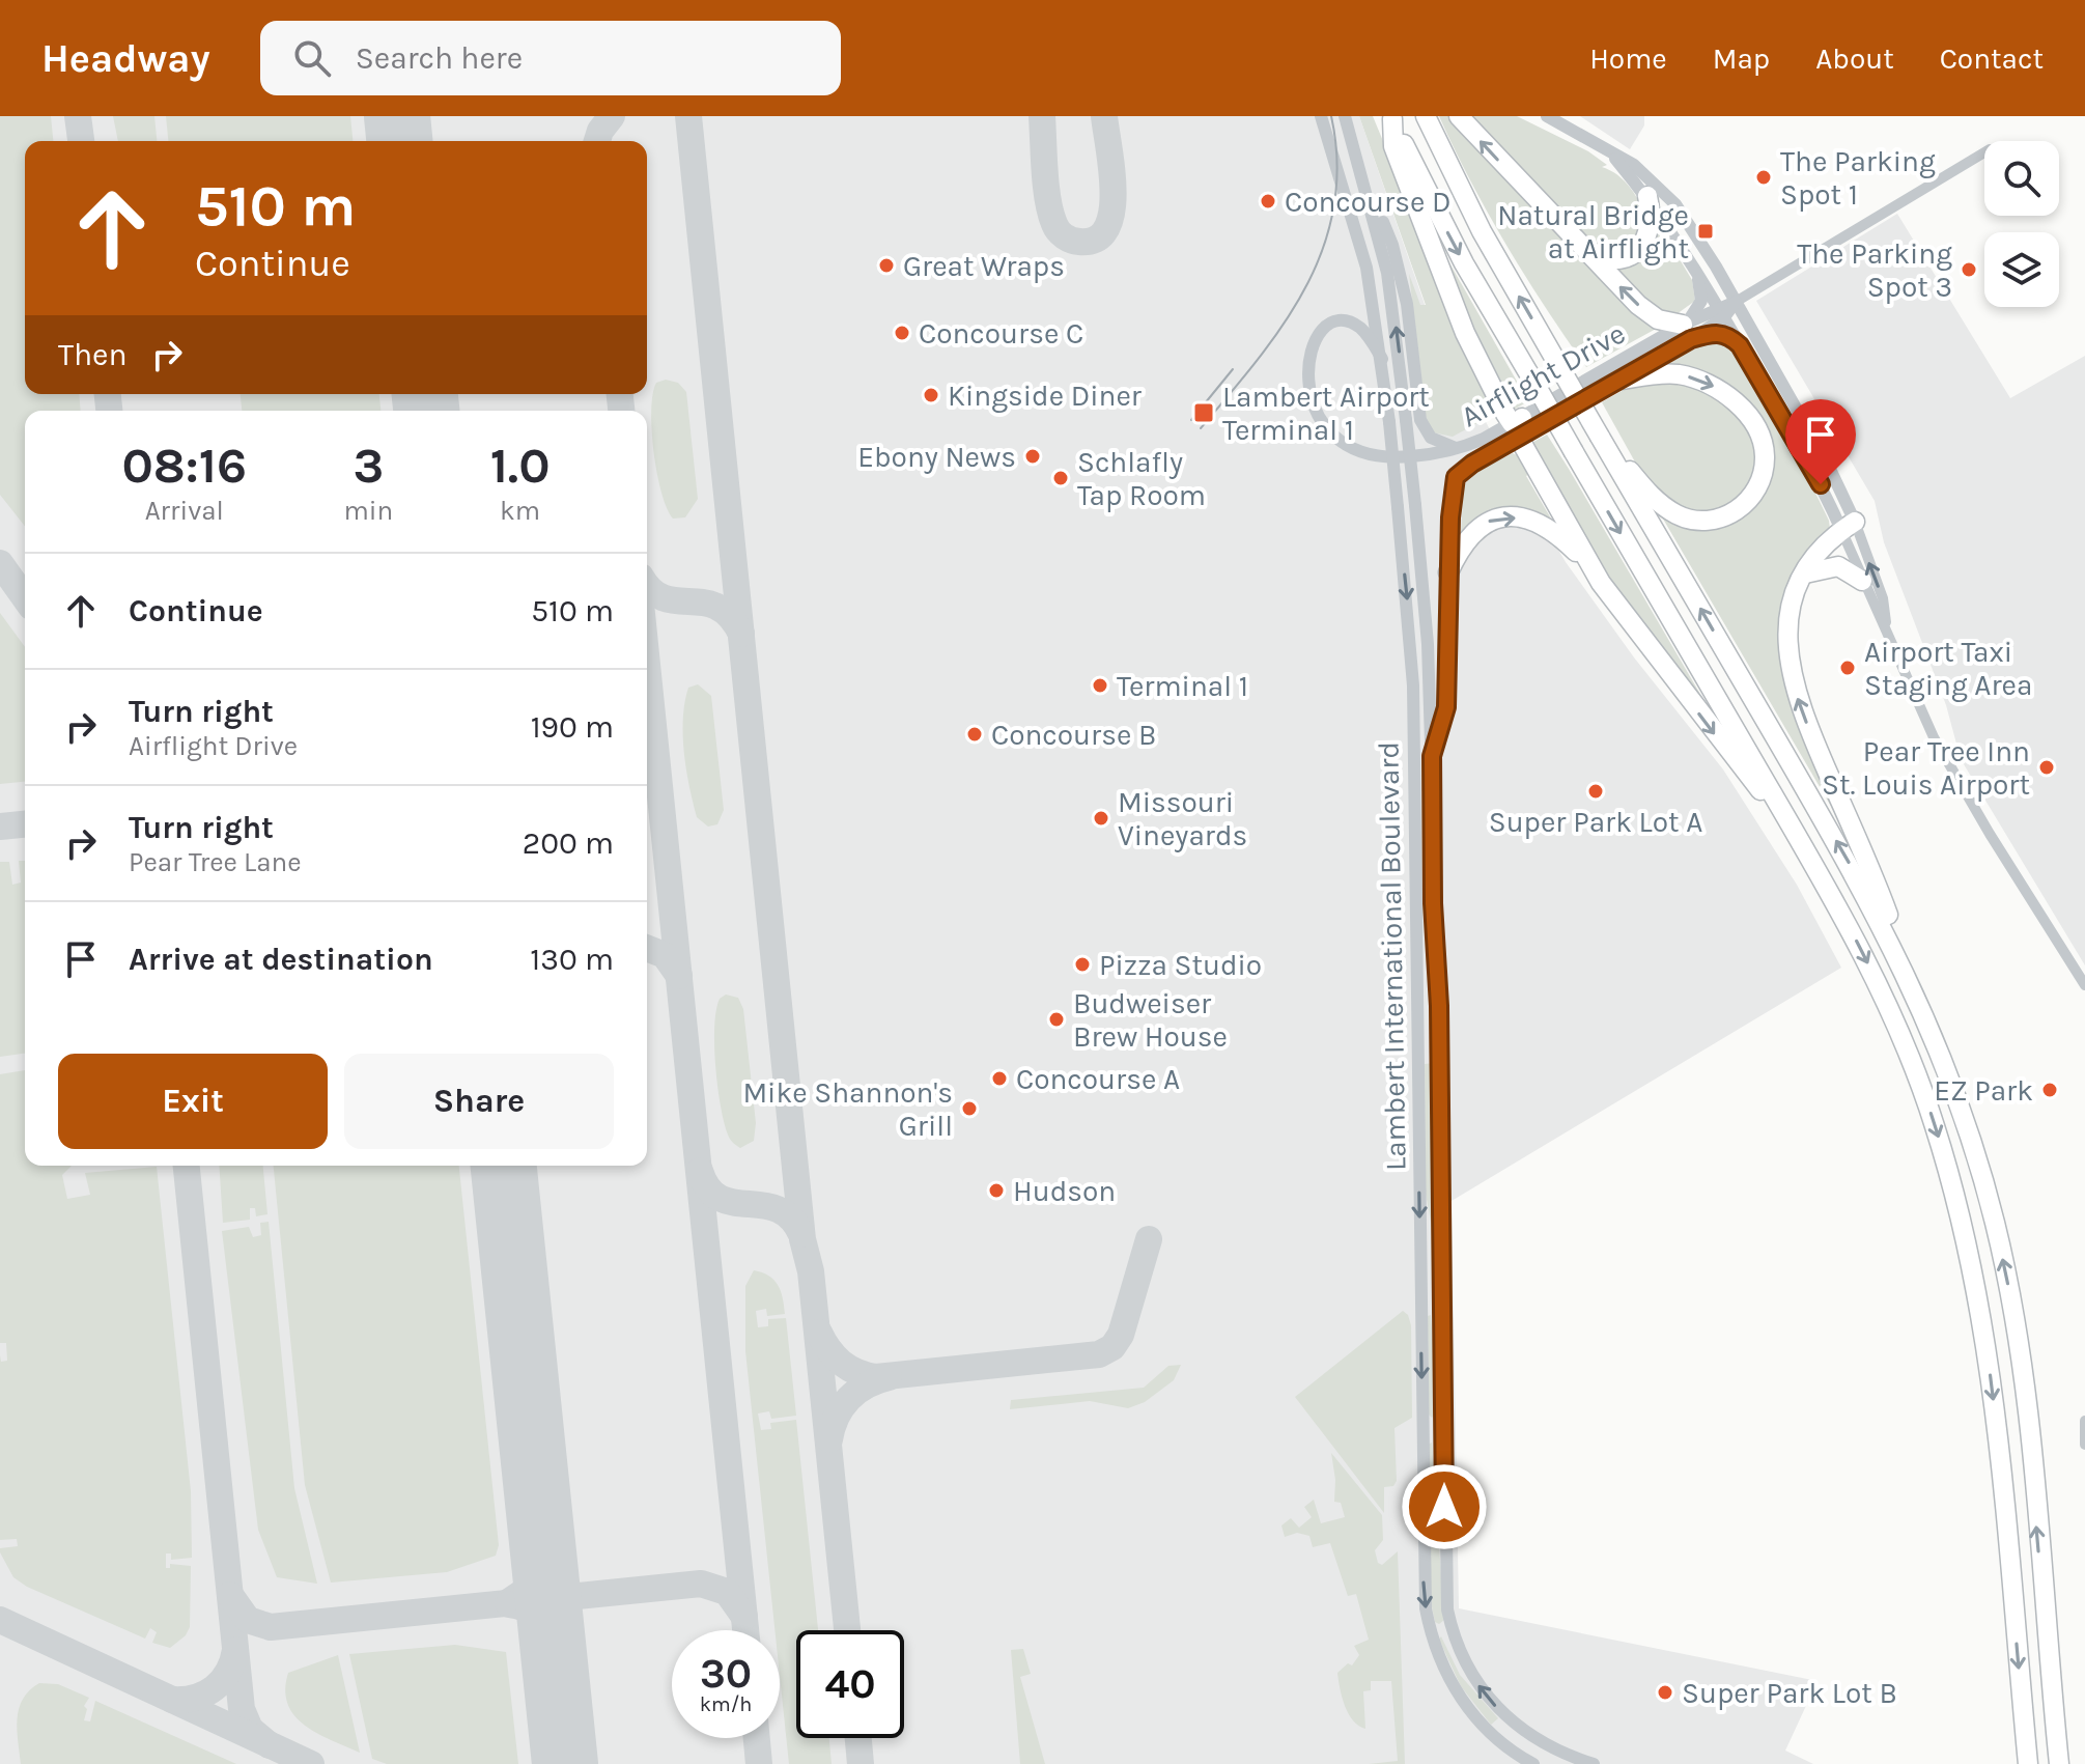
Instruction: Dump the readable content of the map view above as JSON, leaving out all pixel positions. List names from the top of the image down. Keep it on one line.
{"streets":{"street":["Airflight Drive","Lambert International Boulevard"]},"crossings":[["Airflight Drive","Lambert International Boulevard"]],"places":{"other":["The Parking Spot 1","Concourse D","Great Wraps","The Parking Spot 3","Concourse C","Kingside Diner","Ebony News","Schlafly Tap Room","Airport Taxi Staging Area","Terminal 1","Concourse B","Pear Tree Inn St. Louis Airport","Super Park Lot A","Missouri Vineyards","Pizza Studio","Budweiser Brew House","Concourse A","EZ Park","Mike Shannon's Grill","Hudson","Super Park Lot B"],"transit":["Natural Bridge at Airflight","Lambert Airport Terminal 1"]},"page":{"header":"Headway","search":"Search here","nav":["Home","Map","About","Contact"],"turn":["510 m","Continue"],"then":"Then","eta":["08:16","Arrival","3","min","1.0","km"],"list":[{"name":"Continue","value":"510 m"},{"name":"Turn right","note":"Airflight Drive","value":"190 m"},{"name":"Turn right","note":"Pear Tree Lane","value":"200 m"},{"name":"Arrive at destination","value":"130 m"}],"buttons":["Exit","Share"],"speed":"30 km/h","limit":"40"}}
